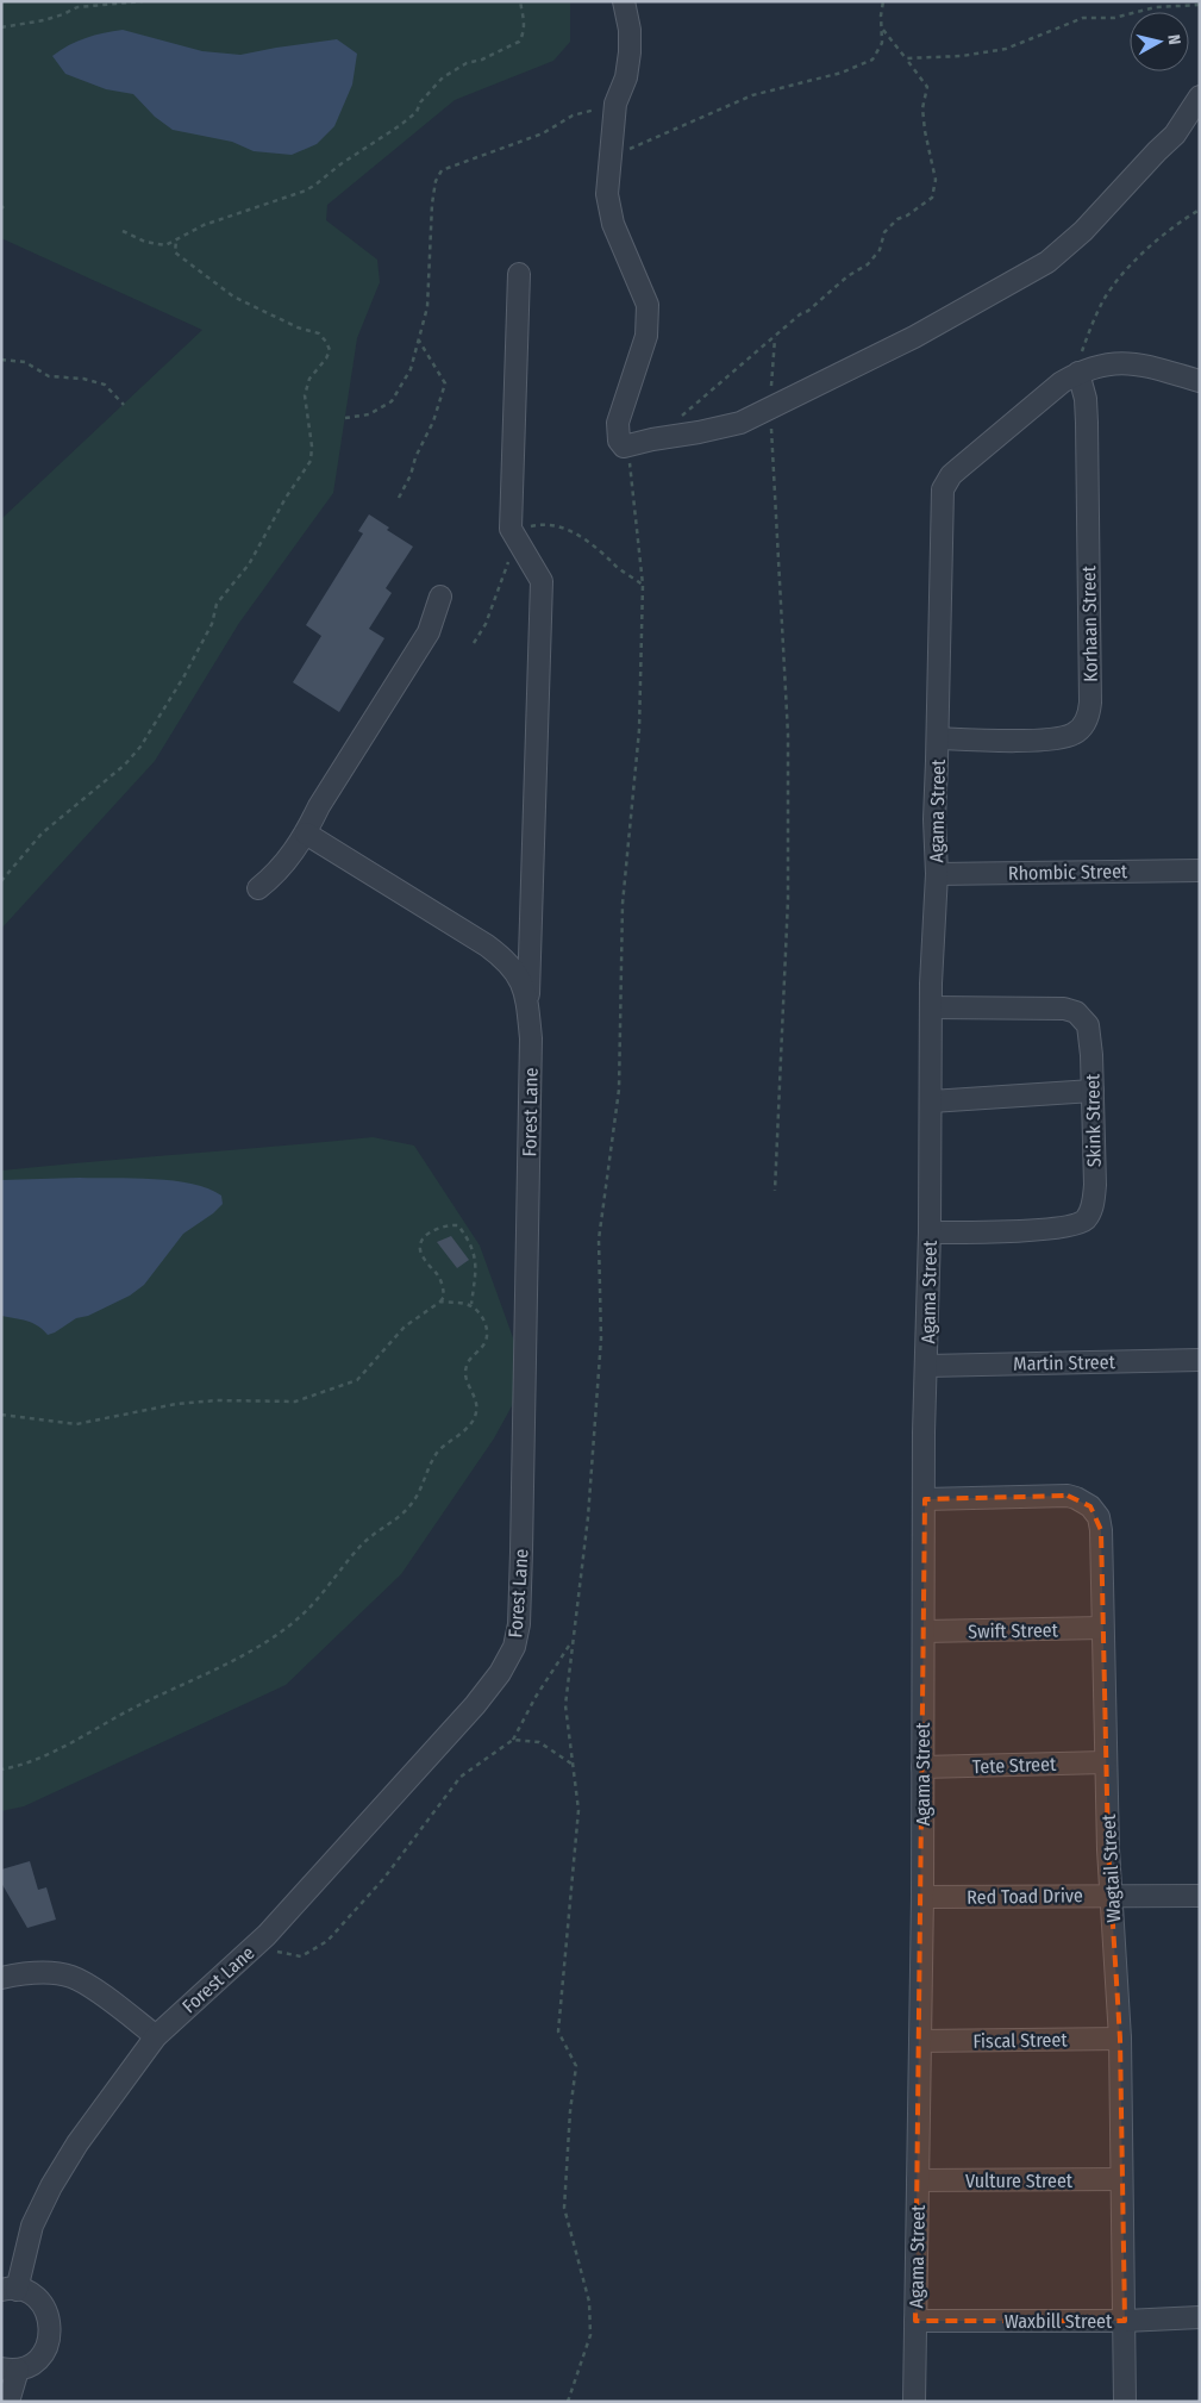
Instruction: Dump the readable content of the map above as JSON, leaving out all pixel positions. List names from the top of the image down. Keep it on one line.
{"streets":{"street":["Korhaan Street","Agama Street","Rhombic Street","Forest Lane","Skink Street","Martin Street","Swift Street","Tete Street","Wagtail Street","Red Toad Drive","Fiscal Street","Vulture Street","Waxbill Street"]},"crossings":[["Korhaan Street","Agama Street"],["Agama Street","Rhombic Street"],["Agama Street","Skink Street"],["Agama Street","Martin Street"],["Agama Street","Swift Street"],["Agama Street","Tete Street"],["Agama Street","Wagtail Street"],["Agama Street","Red Toad Drive"],["Agama Street","Fiscal Street"],["Agama Street","Vulture Street"],["Agama Street","Waxbill Street"],["Swift Street","Wagtail Street"],["Tete Street","Wagtail Street"],["Wagtail Street","Red Toad Drive"],["Wagtail Street","Fiscal Street"],["Wagtail Street","Vulture Street"],["Wagtail Street","Waxbill Street"]],"north":"right"}
